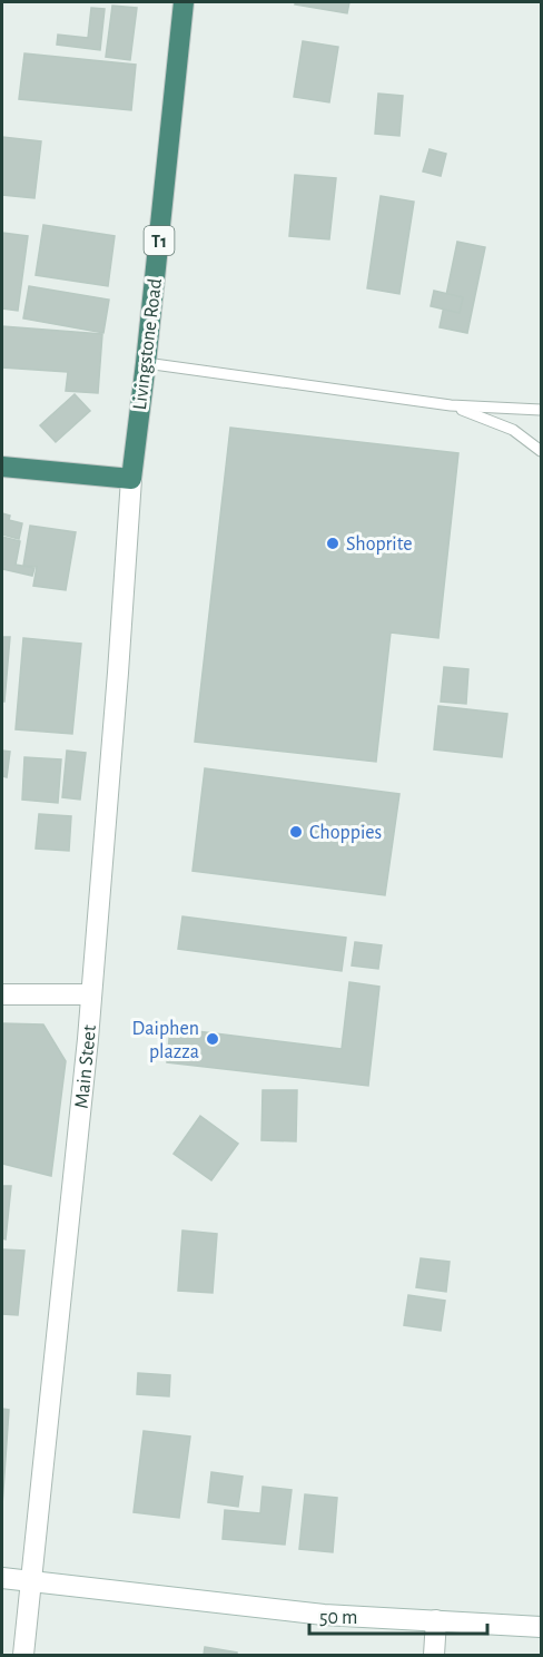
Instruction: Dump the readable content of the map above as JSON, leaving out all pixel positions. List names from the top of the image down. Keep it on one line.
{"streets":{"highway":["T1","Livingstone Road"],"street":["Main Steet"]},"crossings":[["Livingstone Road","Main Steet"]],"places":["Shoprite","Choppies","Daiphen plazza"],"scale_bar":"50 m"}
